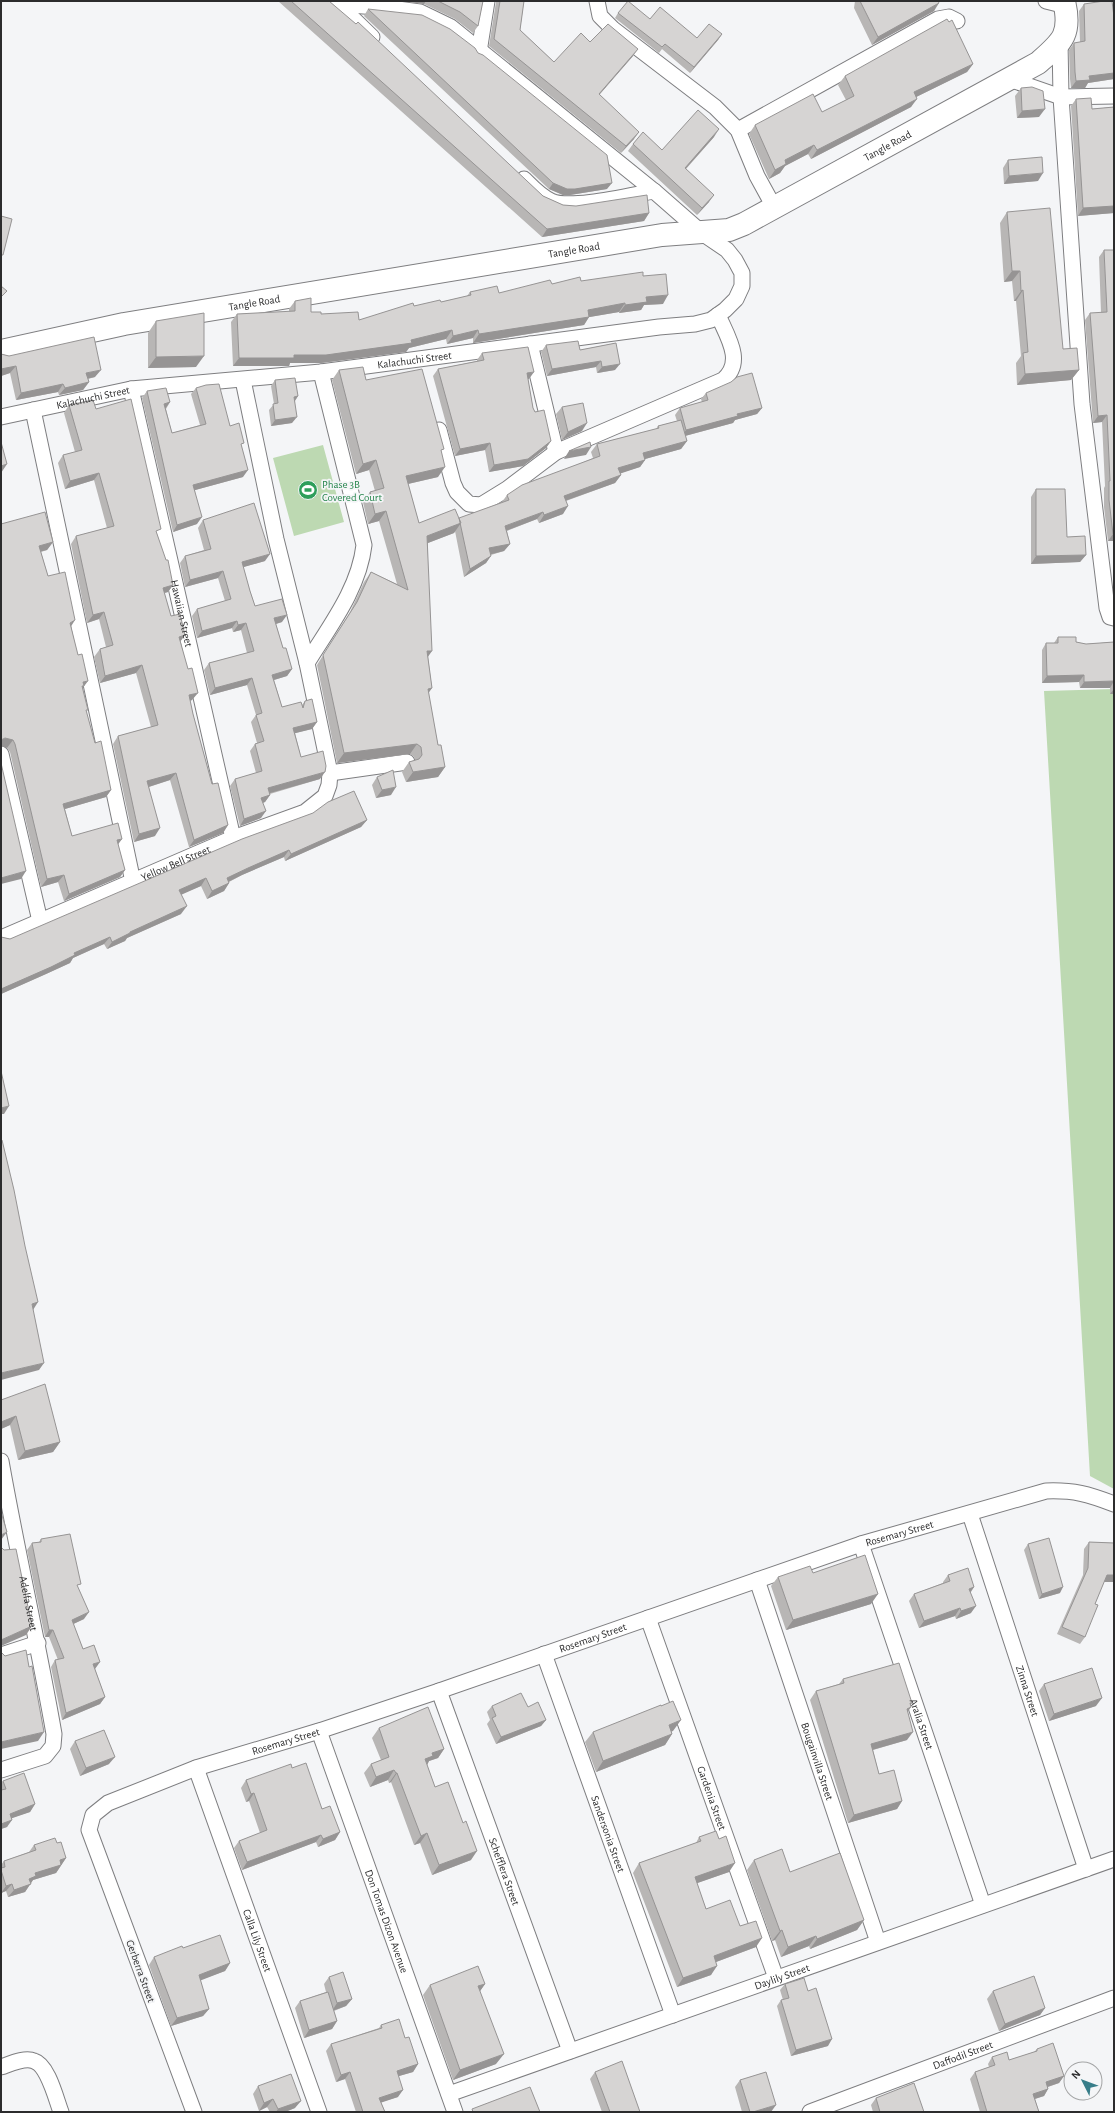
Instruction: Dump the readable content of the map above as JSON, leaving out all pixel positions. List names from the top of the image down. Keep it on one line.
{"streets":{"street":["Tangle Road","Kalachuchi Street","Hawaiian Street","Yellow Bell Street","Rosemary Street","Adelfa Street","Zinna Street","Aralia Street","Bougainvilla Street","Gardenia Street","Sandersonia Street","Schefflera Street","Don Tomas Dizon Avenue","Calla Lily Street","Gerberra Street","Daylily Street","Daffodil Street"]},"crossings":[["Tangle Road","Kalachuchi Street"],["Kalachuchi Street","Hawaiian Street"],["Hawaiian Street","Yellow Bell Street"],["Rosemary Street","Zinna Street"],["Rosemary Street","Aralia Street"],["Rosemary Street","Bougainvilla Street"],["Rosemary Street","Gardenia Street"],["Rosemary Street","Sandersonia Street"],["Rosemary Street","Schefflera Street"],["Rosemary Street","Don Tomas Dizon Avenue"],["Rosemary Street","Calla Lily Street"],["Rosemary Street","Gerberra Street"],["Zinna Street","Daylily Street"],["Aralia Street","Daylily Street"],["Bougainvilla Street","Daylily Street"],["Gardenia Street","Daylily Street"],["Sandersonia Street","Daylily Street"],["Schefflera Street","Daylily Street"],["Don Tomas Dizon Avenue","Daylily Street"]],"places":{"sports":["Phase 3B Covered Court"]},"north":"top left"}
